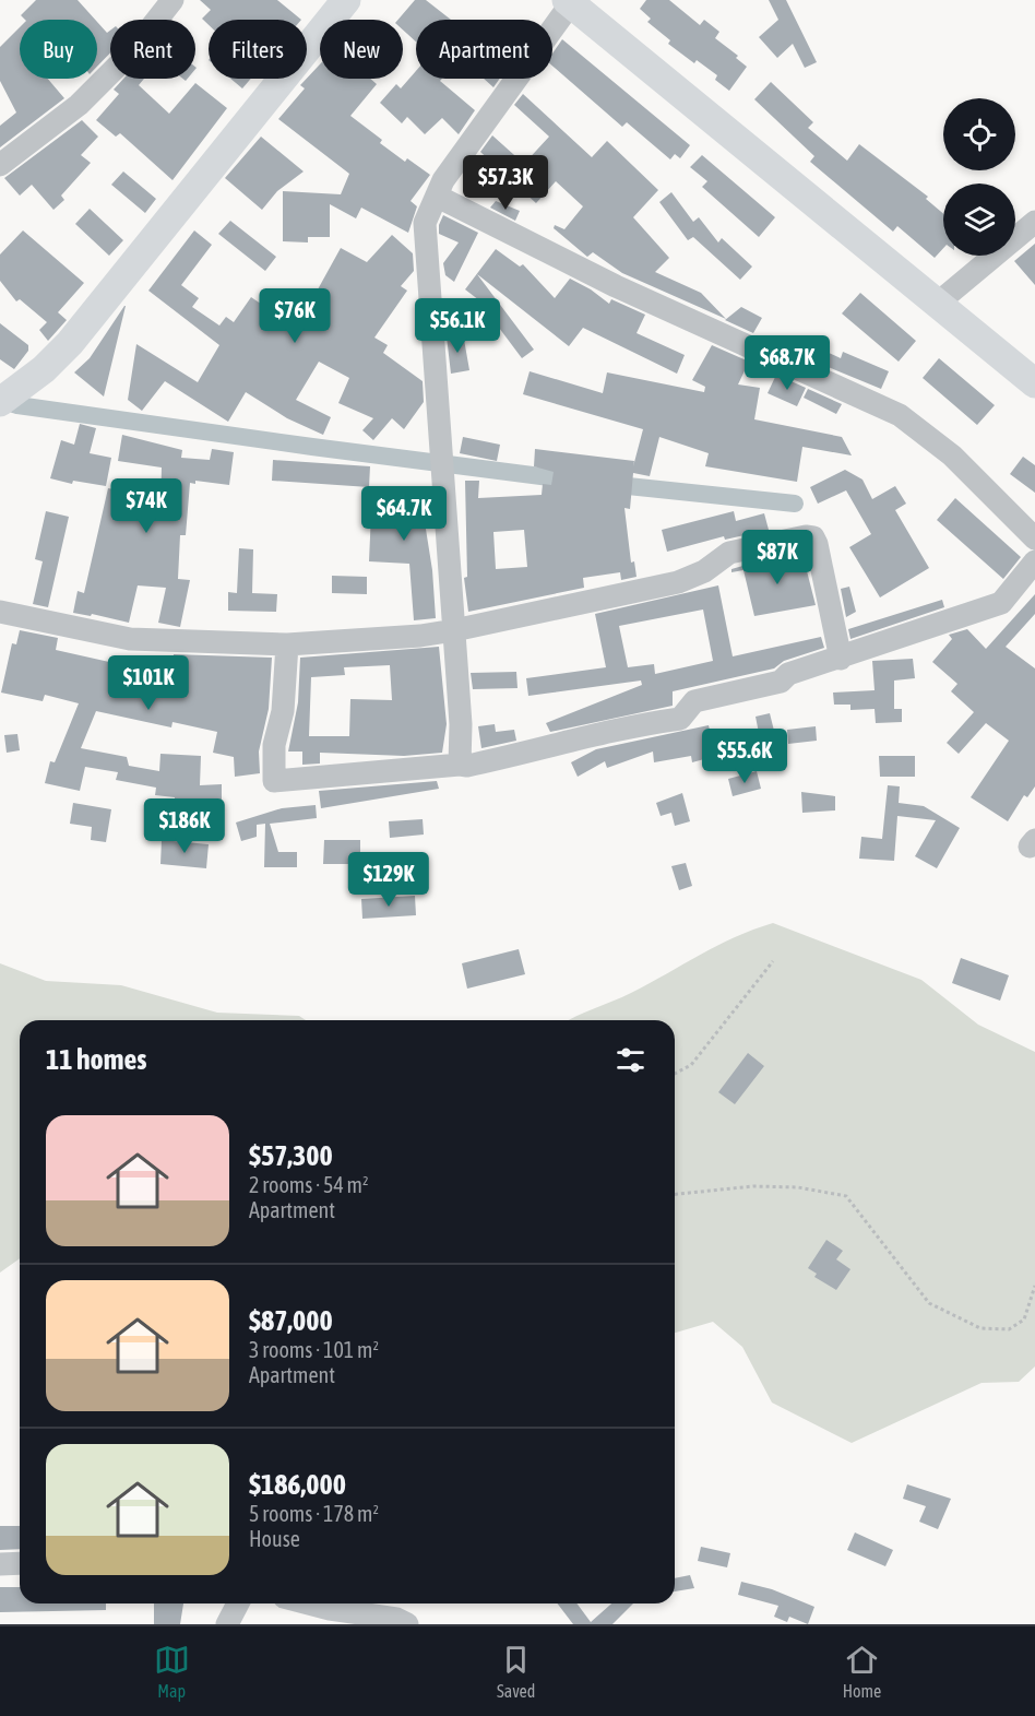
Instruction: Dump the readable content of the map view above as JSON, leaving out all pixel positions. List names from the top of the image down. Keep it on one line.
{"page":{"chip":["Buy","Rent","Filters","New","Apartment"],"price":["$57.3K","$76K","$56.1K","$68.7K","$74K","$64.7K","$87K","$101K","$55.6K","$186K","$129K"],"heading":"11 homes","list":[{"name":"$57,300","note":"2 rooms · 54 m² · Apartment"},{"name":"$87,000","note":"3 rooms · 101 m² · Apartment"},{"name":"$186,000","note":"5 rooms · 178 m² · House"}],"tabs":["Map","Saved","Home"]}}
